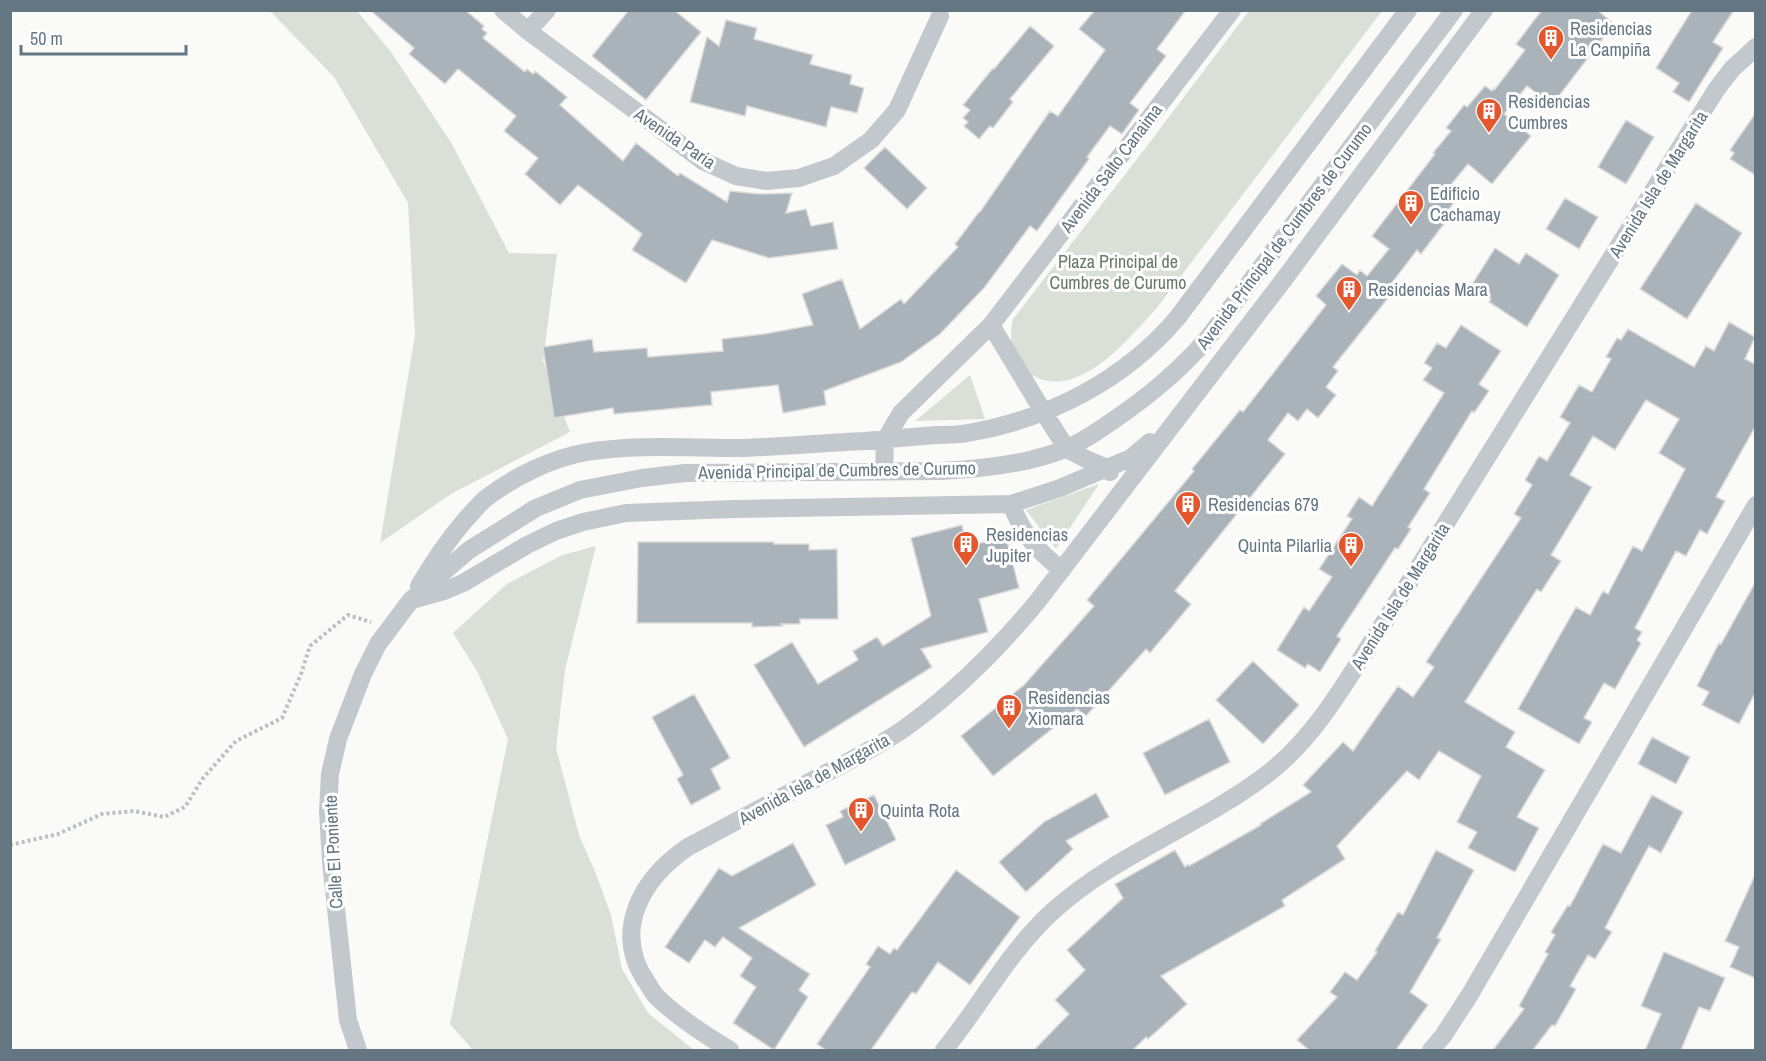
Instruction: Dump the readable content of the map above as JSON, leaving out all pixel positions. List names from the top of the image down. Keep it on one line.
{"streets":{"street":["Avenida Paria","Avenida Salto Canaima","Avenida Isla de Margarita","Avenida Principal de Cumbres de Curumo","Calle El Poniente"]},"crossings":[["Avenida Salto Canaima","Avenida Principal de Cumbres de Curumo"],["Avenida Isla de Margarita","Avenida Principal de Cumbres de Curumo"],["Avenida Principal de Cumbres de Curumo","Calle El Poniente"]],"parks":["Plaza Principal de Cumbres de Curumo"],"places":{"building":["Residencias La Campiña","Residencias Cumbres","Edificio Cachamay","Residencias Mara","Residencias 679","Residencias Jupiter","Quinta Pilarlia","Residencias Xiomara","Quinta Rota"]},"scale_bar":"50 m"}
